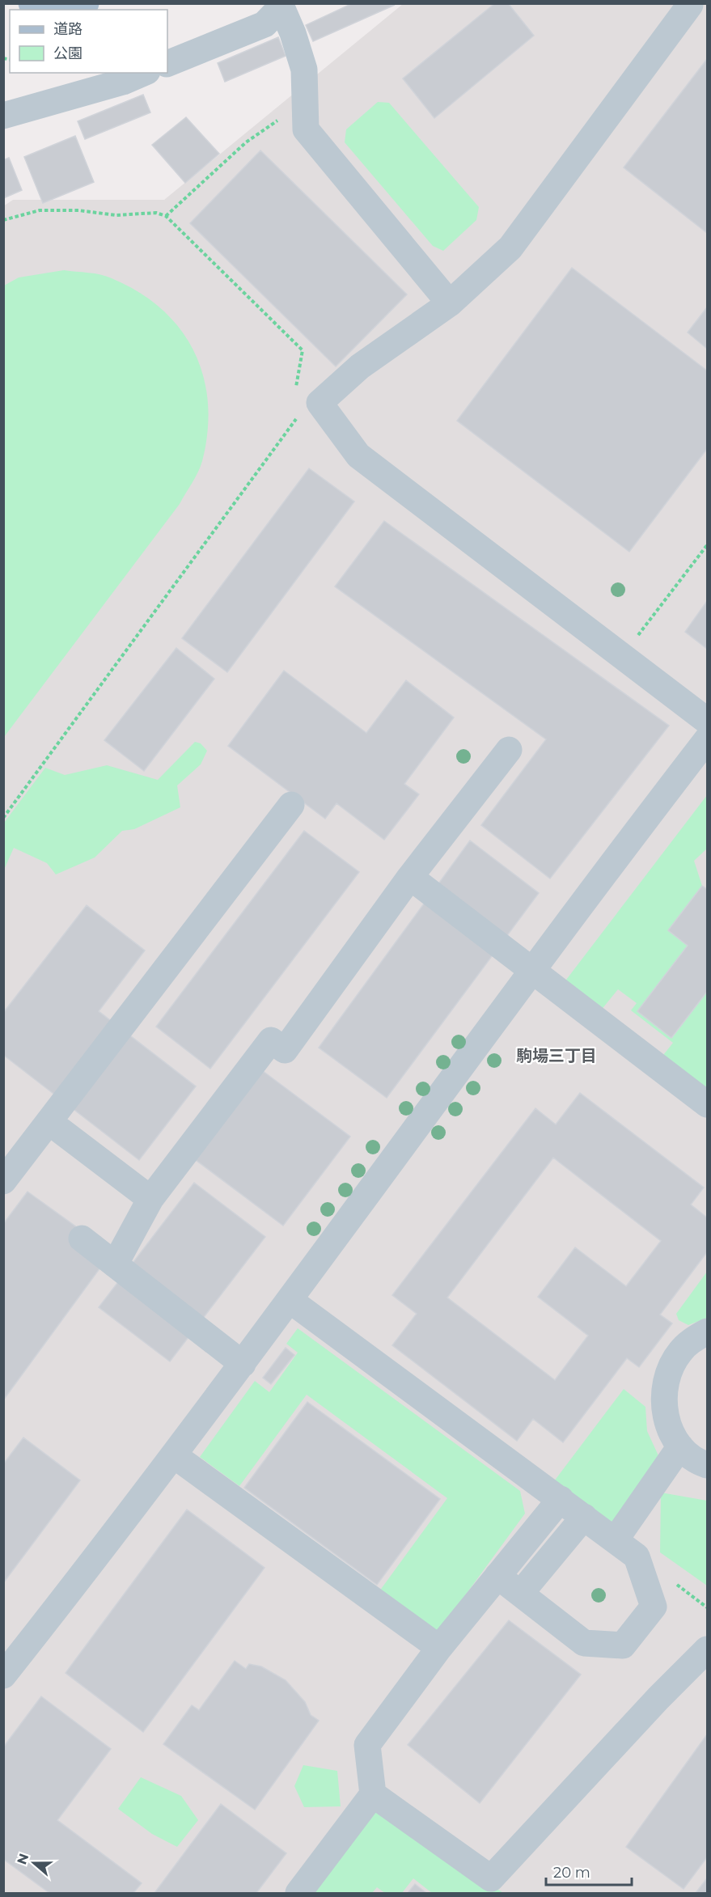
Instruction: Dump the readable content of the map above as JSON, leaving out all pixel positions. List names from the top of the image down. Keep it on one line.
{"districts":["駒場三丁目"],"legend":["道路","公園"],"scale_bar":"20 m","north":"left"}
